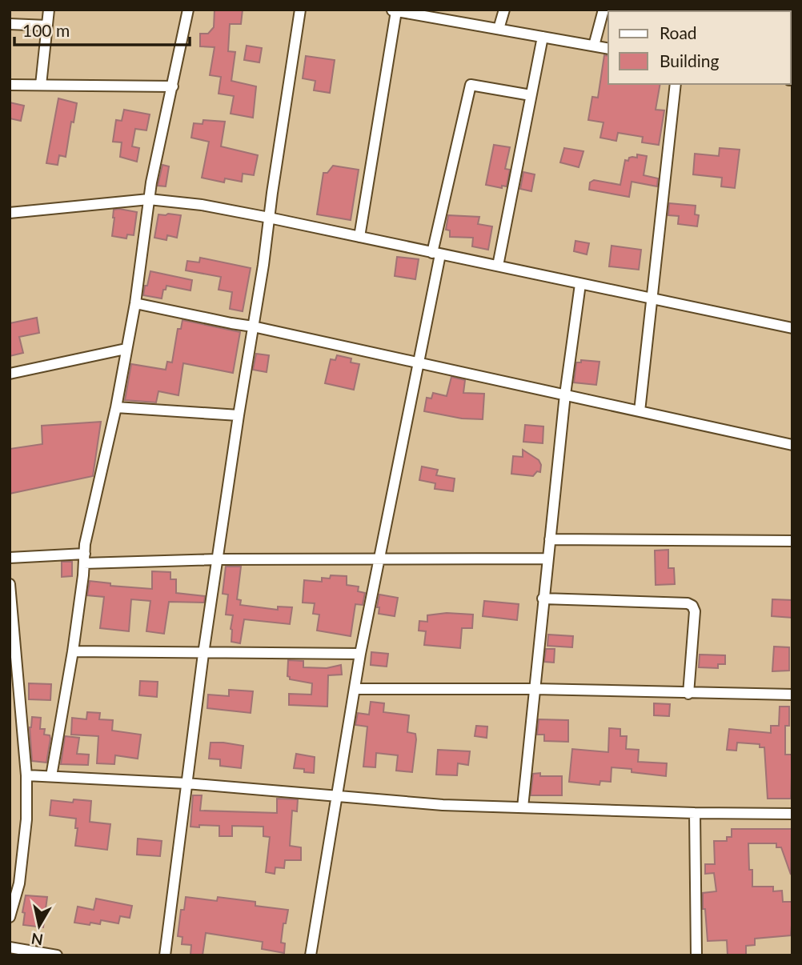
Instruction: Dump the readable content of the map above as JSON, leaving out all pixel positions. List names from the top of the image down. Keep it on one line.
{"legend":["Road","Building"],"scale_bar":"100 m","north":"bottom"}
